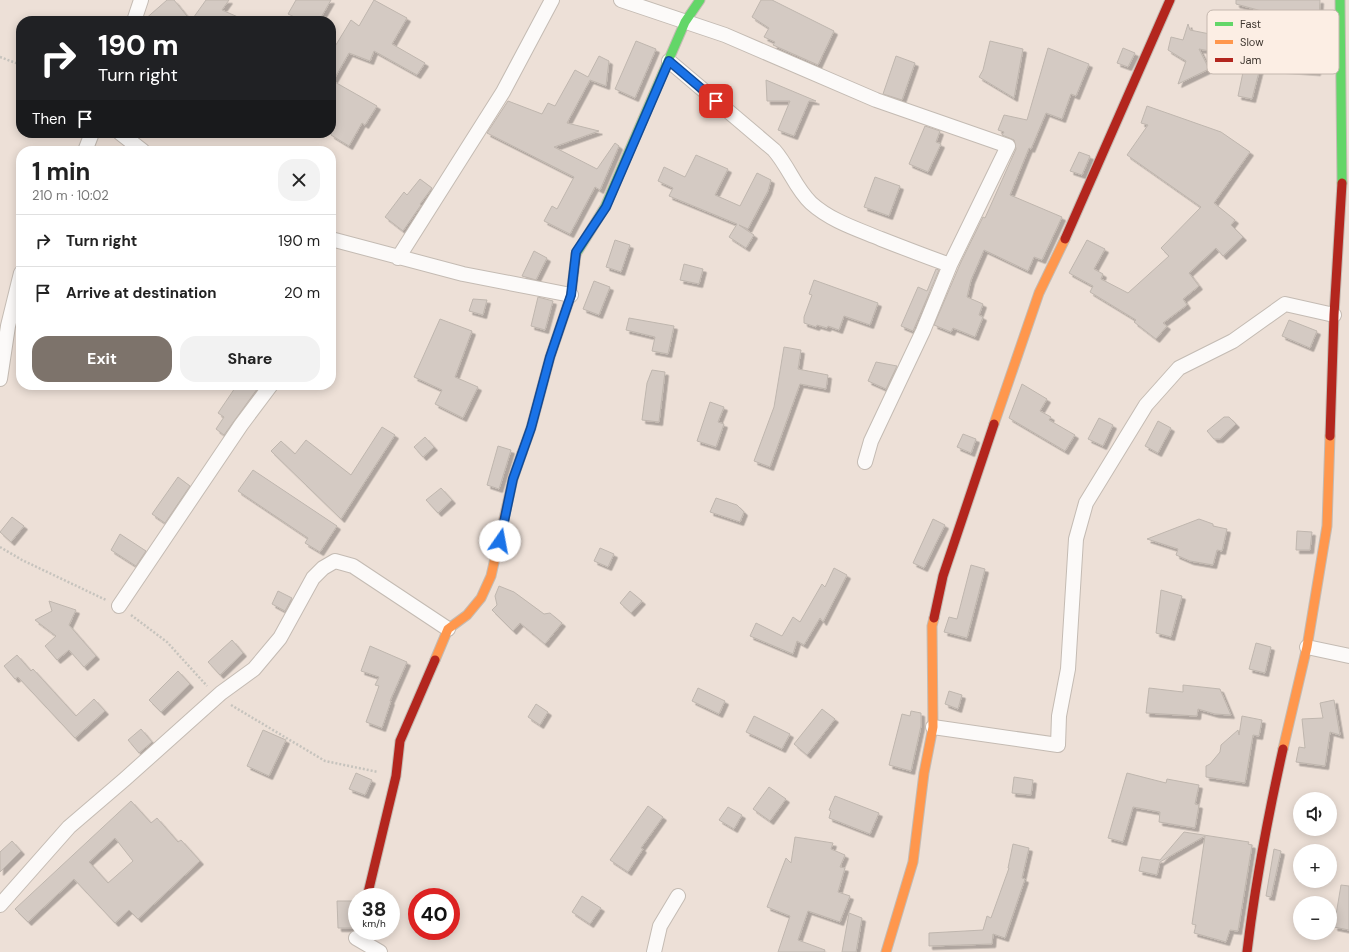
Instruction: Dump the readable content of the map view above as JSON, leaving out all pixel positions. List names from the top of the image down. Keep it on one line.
{"legend":["Fast","Slow","Jam"],"page":{"turn":["190 m","Turn right"],"then":"Then","heading":["1 min","210 m · 10:02"],"list":[{"name":"Turn right","value":"190 m"},{"name":"Arrive at destination","value":"20 m"}],"buttons":["Exit","Share"],"map_buttons":["+","−"],"speed":"38 km/h","limit":"40"}}
